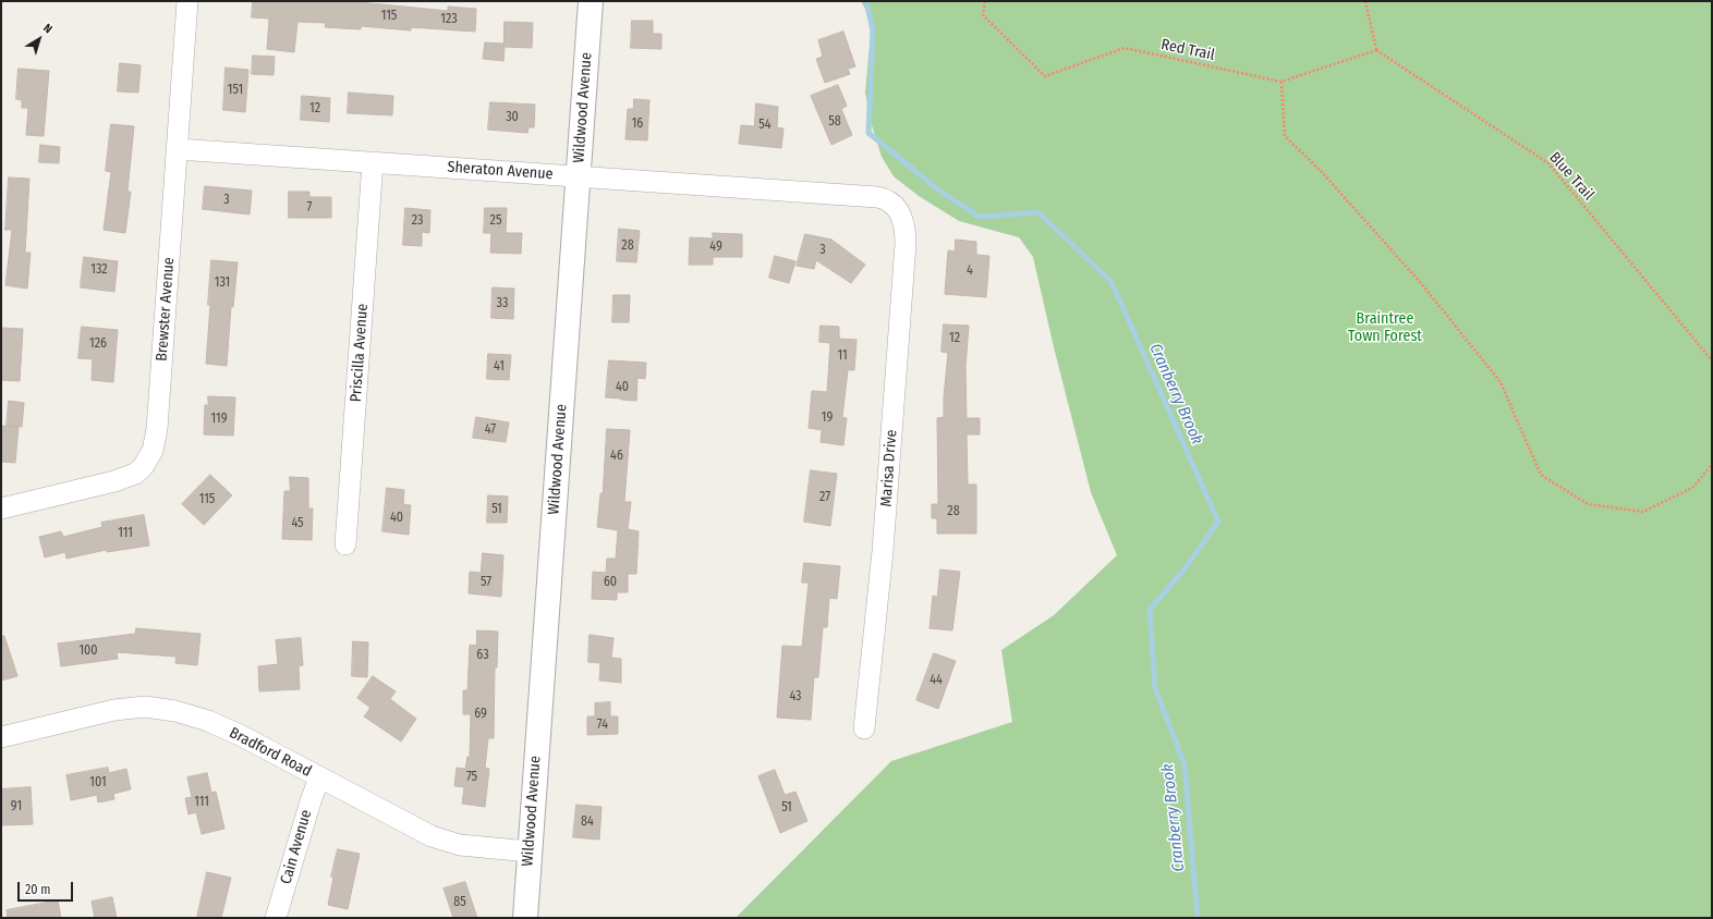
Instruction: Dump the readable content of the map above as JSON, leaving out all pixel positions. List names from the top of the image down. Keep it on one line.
{"streets":{"street":["Wildwood Avenue","Sheraton Avenue","Brewster Avenue","Priscilla Avenue","Marisa Drive","Bradford Road","Cain Avenue"],"path":["Red Trail","Blue Trail"]},"crossings":[["Wildwood Avenue","Sheraton Avenue"],["Wildwood Avenue","Bradford Road"],["Sheraton Avenue","Brewster Avenue"],["Sheraton Avenue","Priscilla Avenue"],["Sheraton Avenue","Marisa Drive"],["Bradford Road","Cain Avenue"]],"water":["Cranberry Brook"],"parks":["Braintree Town Forest"],"house_numbers":["115","123","151","12","30","58","16","54","3","7","23","25","28","49","3","132","4","131","33","12","126","11","41","40","19","119","47","46","27","115","51","28","40","45","111","57","60","100","63","44","43","69","74","75","101","111","91","51","84","85"],"scale_bar":"20 m","north":"top right"}
